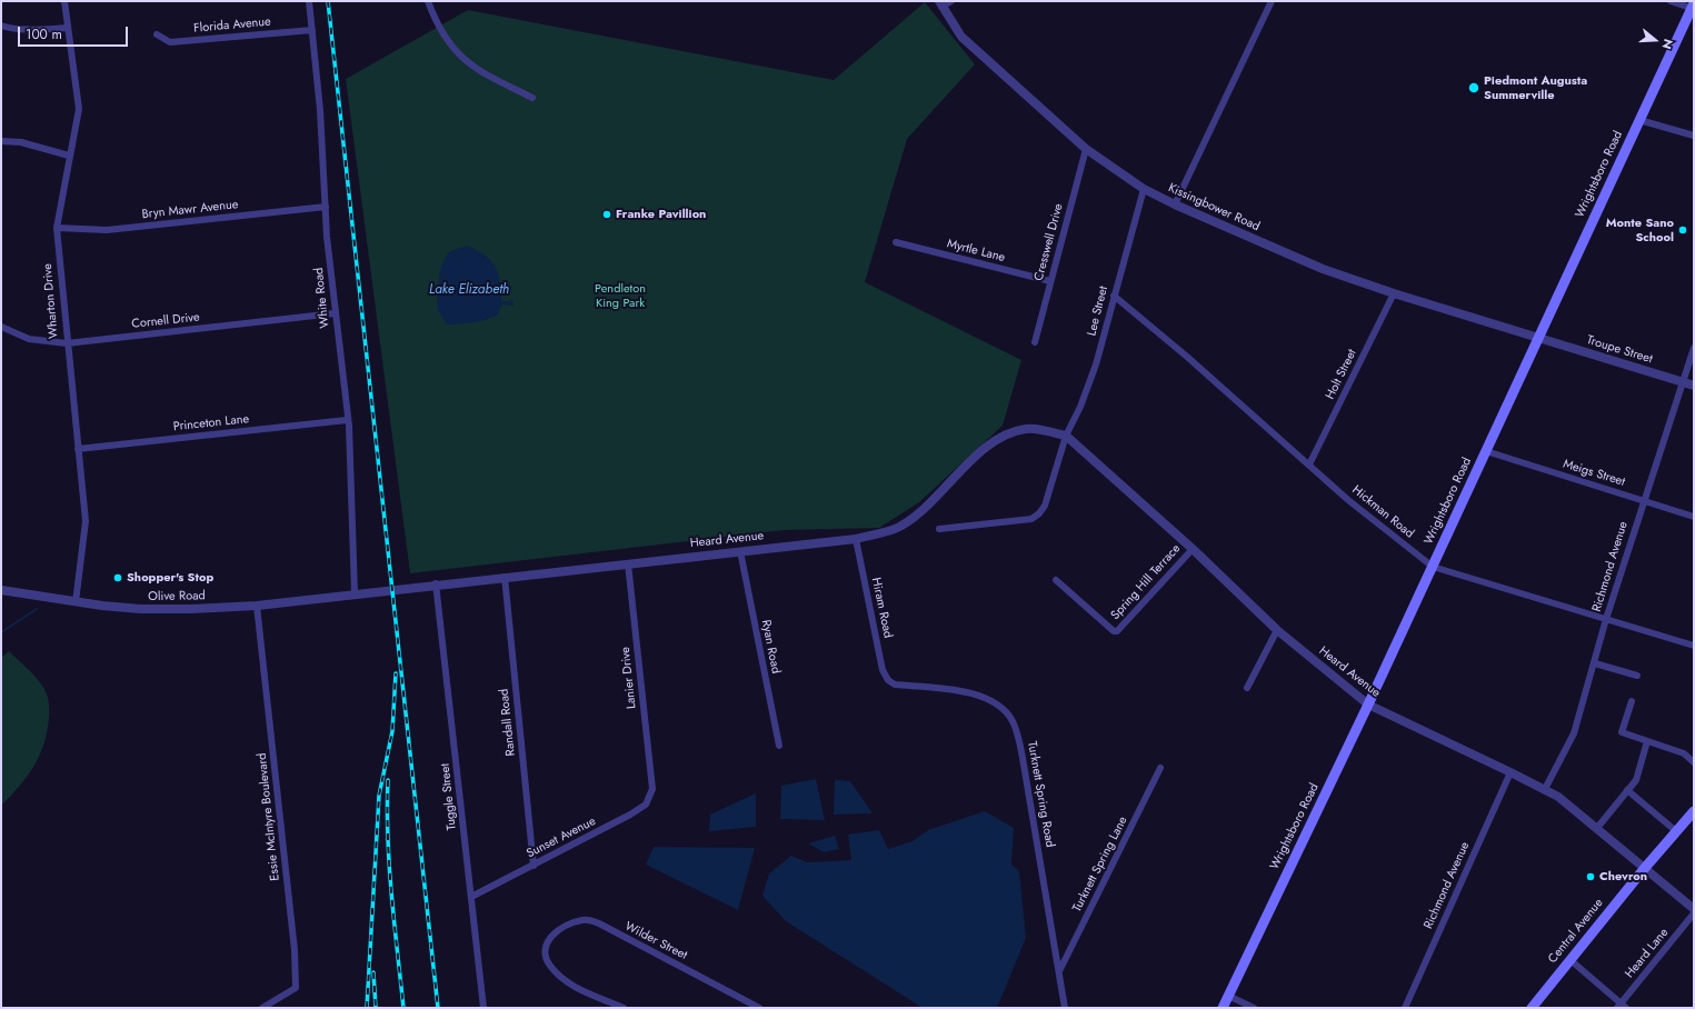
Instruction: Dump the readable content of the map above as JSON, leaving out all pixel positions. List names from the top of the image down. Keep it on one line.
{"streets":{"main road":["Wrightsboro Road","Central Avenue"],"street":["Florida Avenue","Kissingbower Road","Bryn Mawr Avenue","Cresswell Drive","Myrtle Lane","White Road","Wharton Drive","Lee Street","Cornell Drive","Troupe Street","Holt Street","Princeton Lane","Meigs Street","Hickman Road","Heard Avenue","Richmond Avenue","Spring Hill Terrace","Olive Road","Hiram Road","Ryan Road","Lanier Drive","Randall Road","Turknett Spring Road","Tuggle Street","Essie McIntyre Boulevard","Sunset Avenue","Turknett Spring Lane","Wilder Street","Heard Lane"]},"crossings":[["Florida Avenue","White Road"],["Wrightsboro Road","Kissingbower Road"],["Wrightsboro Road","Troupe Street"],["Wrightsboro Road","Meigs Street"],["Wrightsboro Road","Hickman Road"],["Wrightsboro Road","Heard Avenue"],["Kissingbower Road","Cresswell Drive"],["Kissingbower Road","Lee Street"],["Kissingbower Road","Troupe Street"],["Kissingbower Road","Holt Street"],["Bryn Mawr Avenue","White Road"],["Bryn Mawr Avenue","Wharton Drive"],["Cresswell Drive","Myrtle Lane"],["White Road","Cornell Drive"],["White Road","Princeton Lane"],["White Road","Heard Avenue"],["White Road","Olive Road"],["Wharton Drive","Cornell Drive"],["Wharton Drive","Princeton Lane"],["Wharton Drive","Olive Road"],["Lee Street","Hickman Road"],["Lee Street","Heard Avenue"],["Troupe Street","Richmond Avenue"],["Holt Street","Hickman Road"],["Meigs Street","Richmond Avenue"],["Hickman Road","Richmond Avenue"],["Heard Avenue","Richmond Avenue"],["Heard Avenue","Spring Hill Terrace"],["Heard Avenue","Olive Road"],["Heard Avenue","Hiram Road"],["Heard Avenue","Ryan Road"],["Heard Avenue","Lanier Drive"],["Heard Avenue","Randall Road"],["Heard Avenue","Tuggle Street"],["Heard Avenue","Central Avenue"],["Olive Road","Essie McIntyre Boulevard"],["Hiram Road","Turknett Spring Road"],["Lanier Drive","Sunset Avenue"],["Randall Road","Sunset Avenue"],["Turknett Spring Road","Turknett Spring Lane"],["Tuggle Street","Sunset Avenue"]],"water":["Lake Elizabeth"],"parks":["Pendleton King Park"],"places":["Piedmont Augusta Summerville","Franke Pavillion","Monte Sano School","Shopper's Stop","Chevron"],"scale_bar":"100 m","north":"right"}
